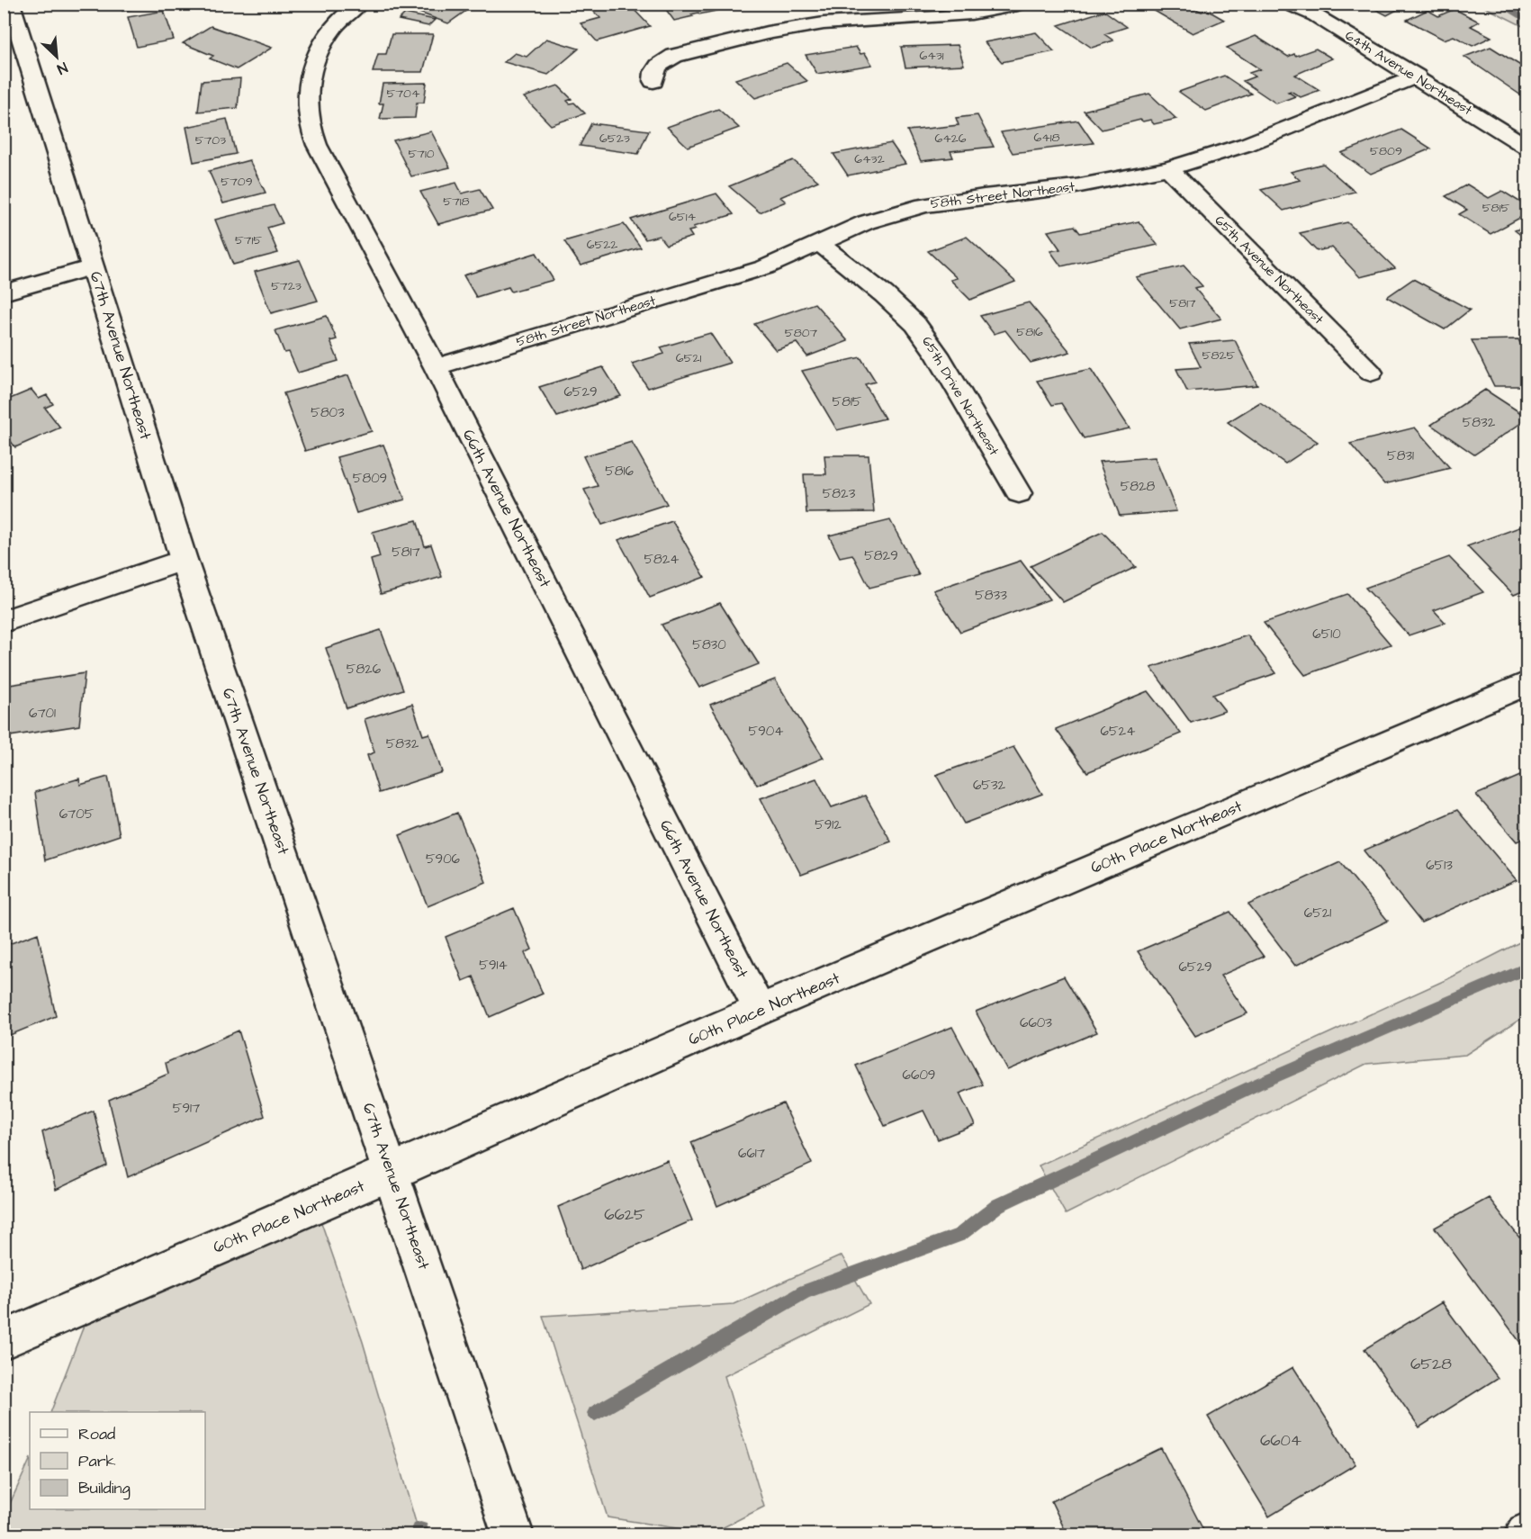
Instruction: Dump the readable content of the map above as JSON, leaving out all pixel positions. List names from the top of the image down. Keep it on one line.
{"streets":{"street":["64th Avenue Northeast","58th Street Northeast","65th Avenue Northeast","67th Avenue Northeast","65th Drive Northeast","66th Avenue Northeast","60th Place Northeast"]},"crossings":[["64th Avenue Northeast","58th Street Northeast"],["58th Street Northeast","65th Avenue Northeast"],["58th Street Northeast","65th Drive Northeast"],["58th Street Northeast","66th Avenue Northeast"],["67th Avenue Northeast","60th Place Northeast"],["66th Avenue Northeast","60th Place Northeast"]],"house_numbers":["6431","5704","6418","6523","6426","5703","5809","5710","6432","5709","5718","5815","6514","5715","6522","5723","5817","5816","5807","5825","6521","6529","5815","5803","5832","5831","5816","5809","5828","5823","5817","5829","5824","5833","6510","5830","5826","6701","5904","6524","5832","6532","6705","5912","5906","6513","6521","5914","6529","6603","6609","5917","6617","6625","6528","6604"],"legend":["Road","Park","Building"],"north":"bottom right"}
